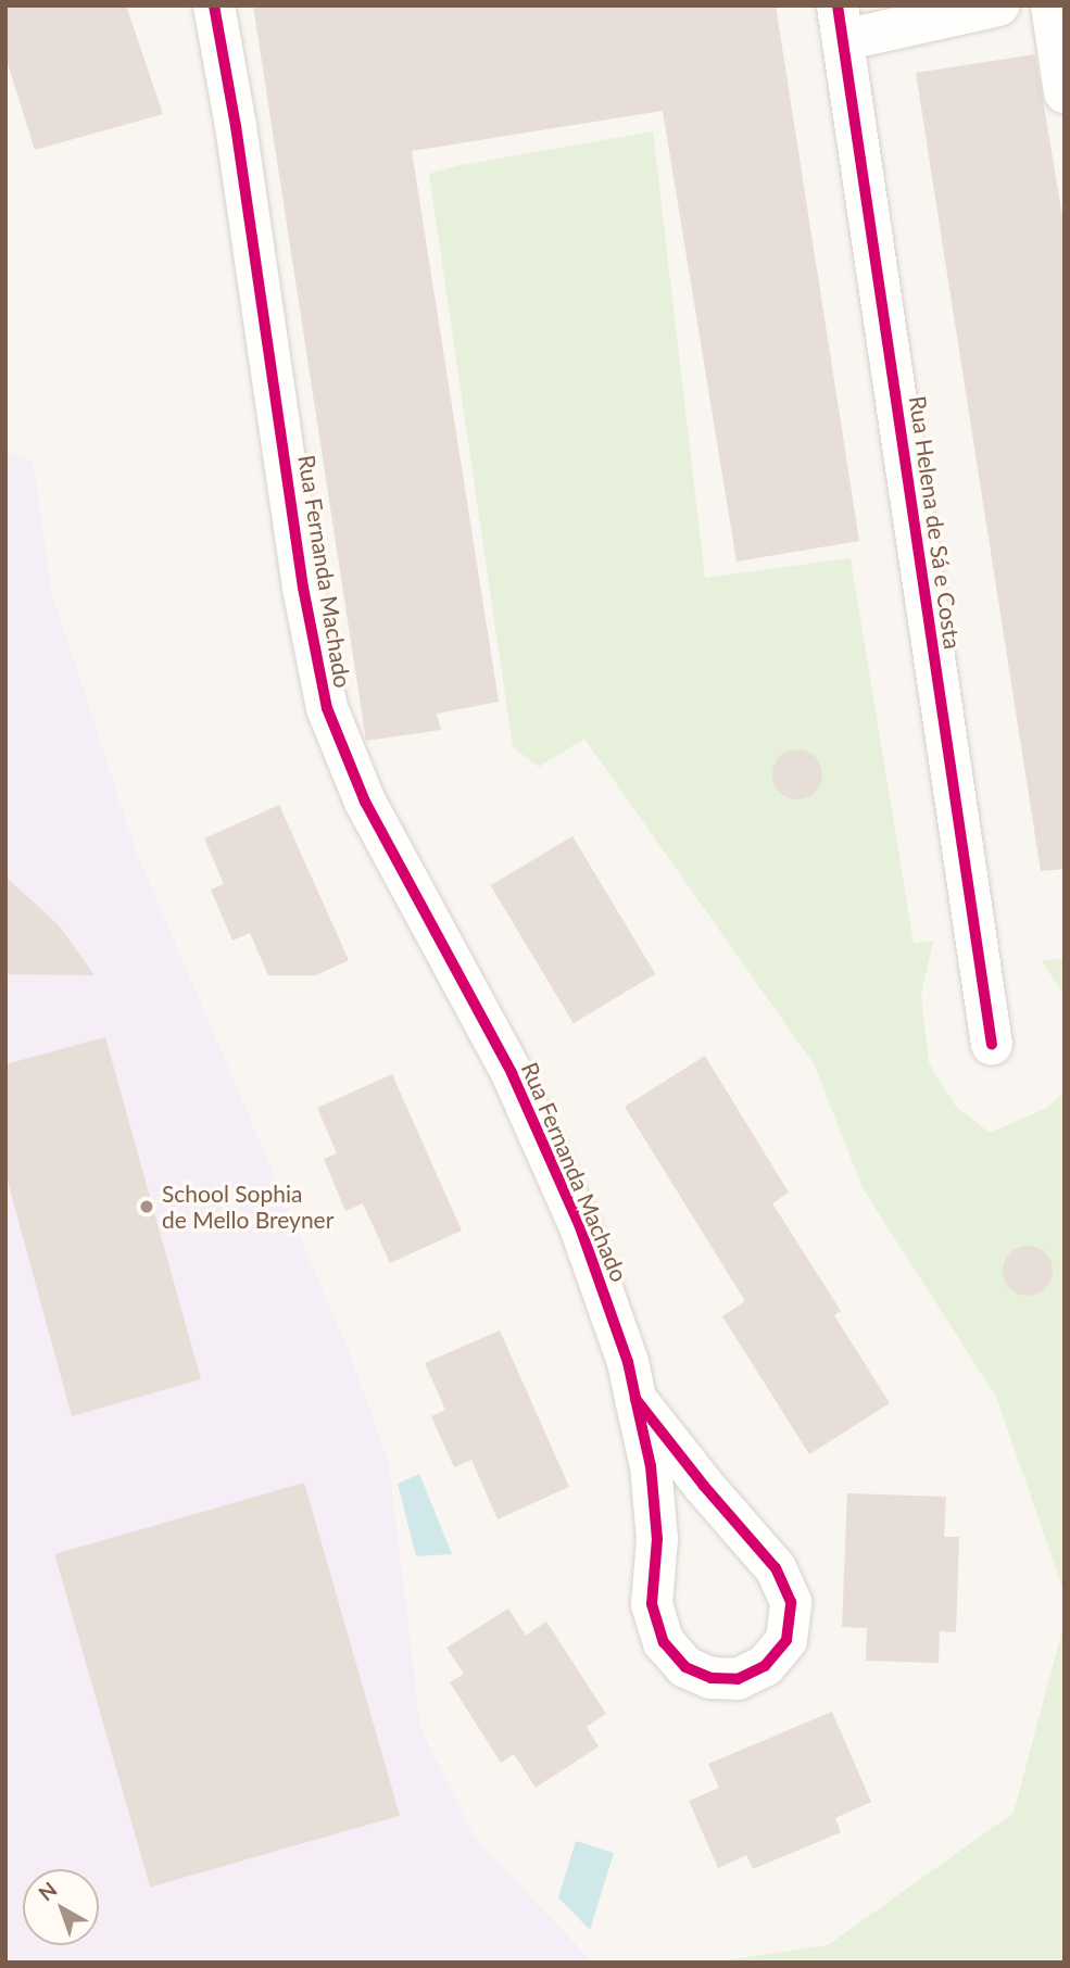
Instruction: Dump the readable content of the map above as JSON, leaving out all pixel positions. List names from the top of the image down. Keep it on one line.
{"streets":{"street":["Rua Helena de Sá e Costa","Rua Fernanda Machado"]},"places":["School Sophia de Mello Breyner"],"north":"top left"}
